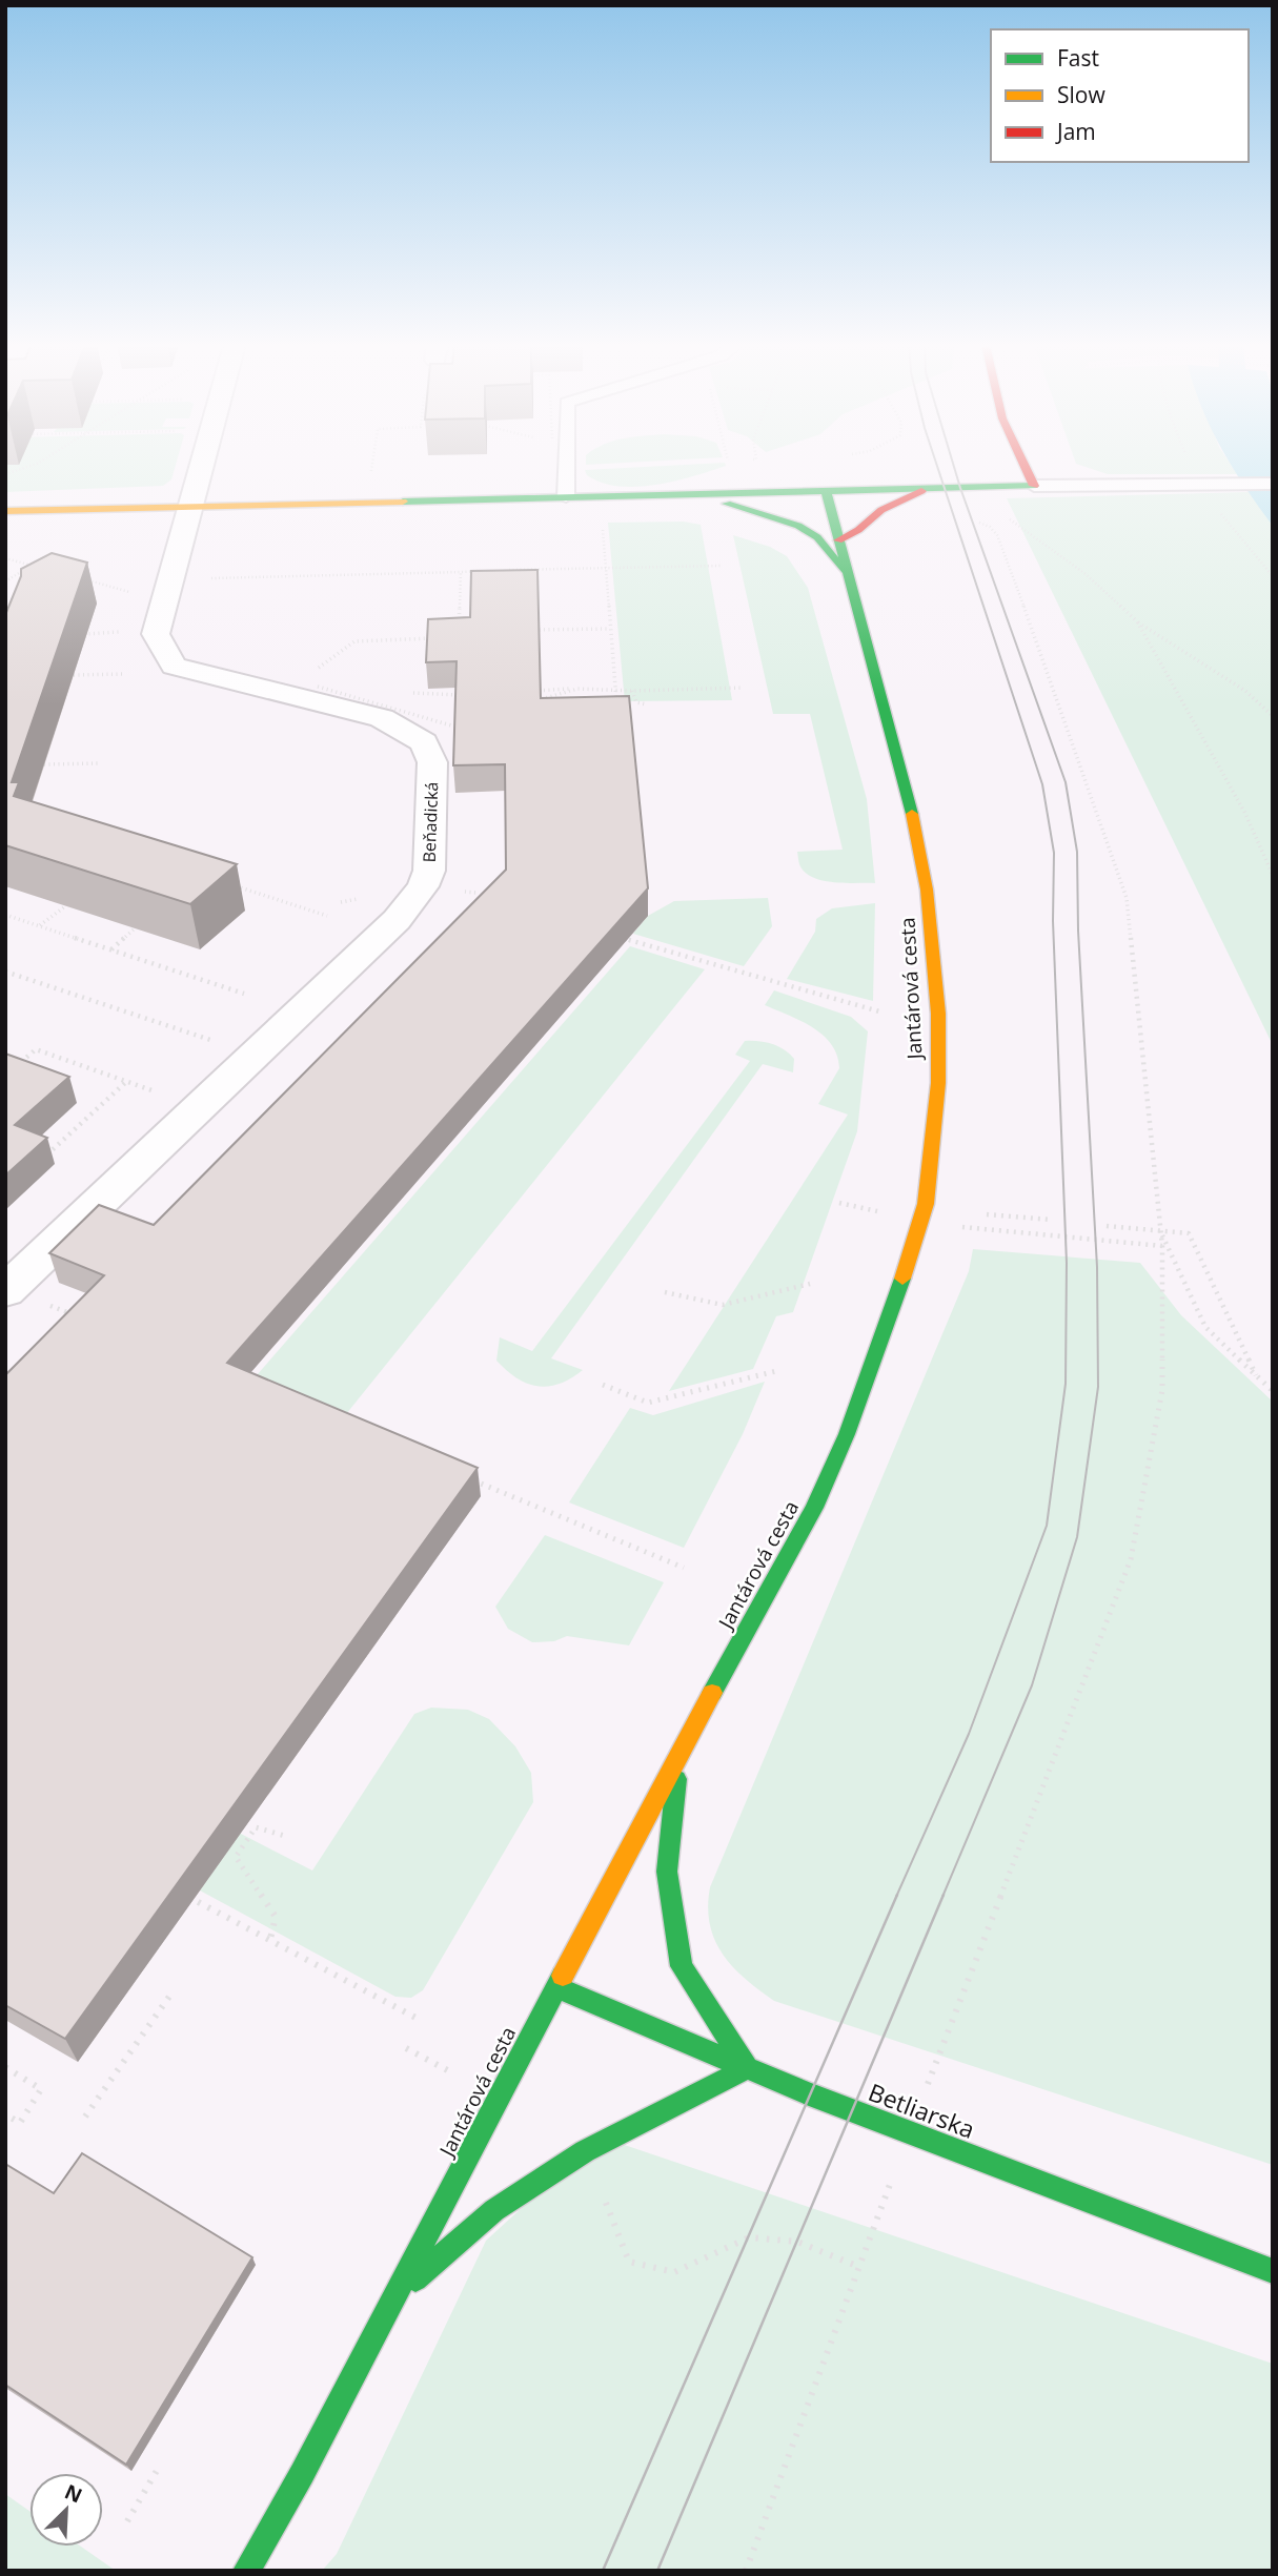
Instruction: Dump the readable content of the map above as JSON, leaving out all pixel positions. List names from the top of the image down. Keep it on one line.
{"streets":{"street":["Beňadická","Jantárová cesta","Betliarska"]},"crossings":[["Jantárová cesta","Betliarska"]],"legend":["Fast","Slow","Jam"],"north":"top right"}
